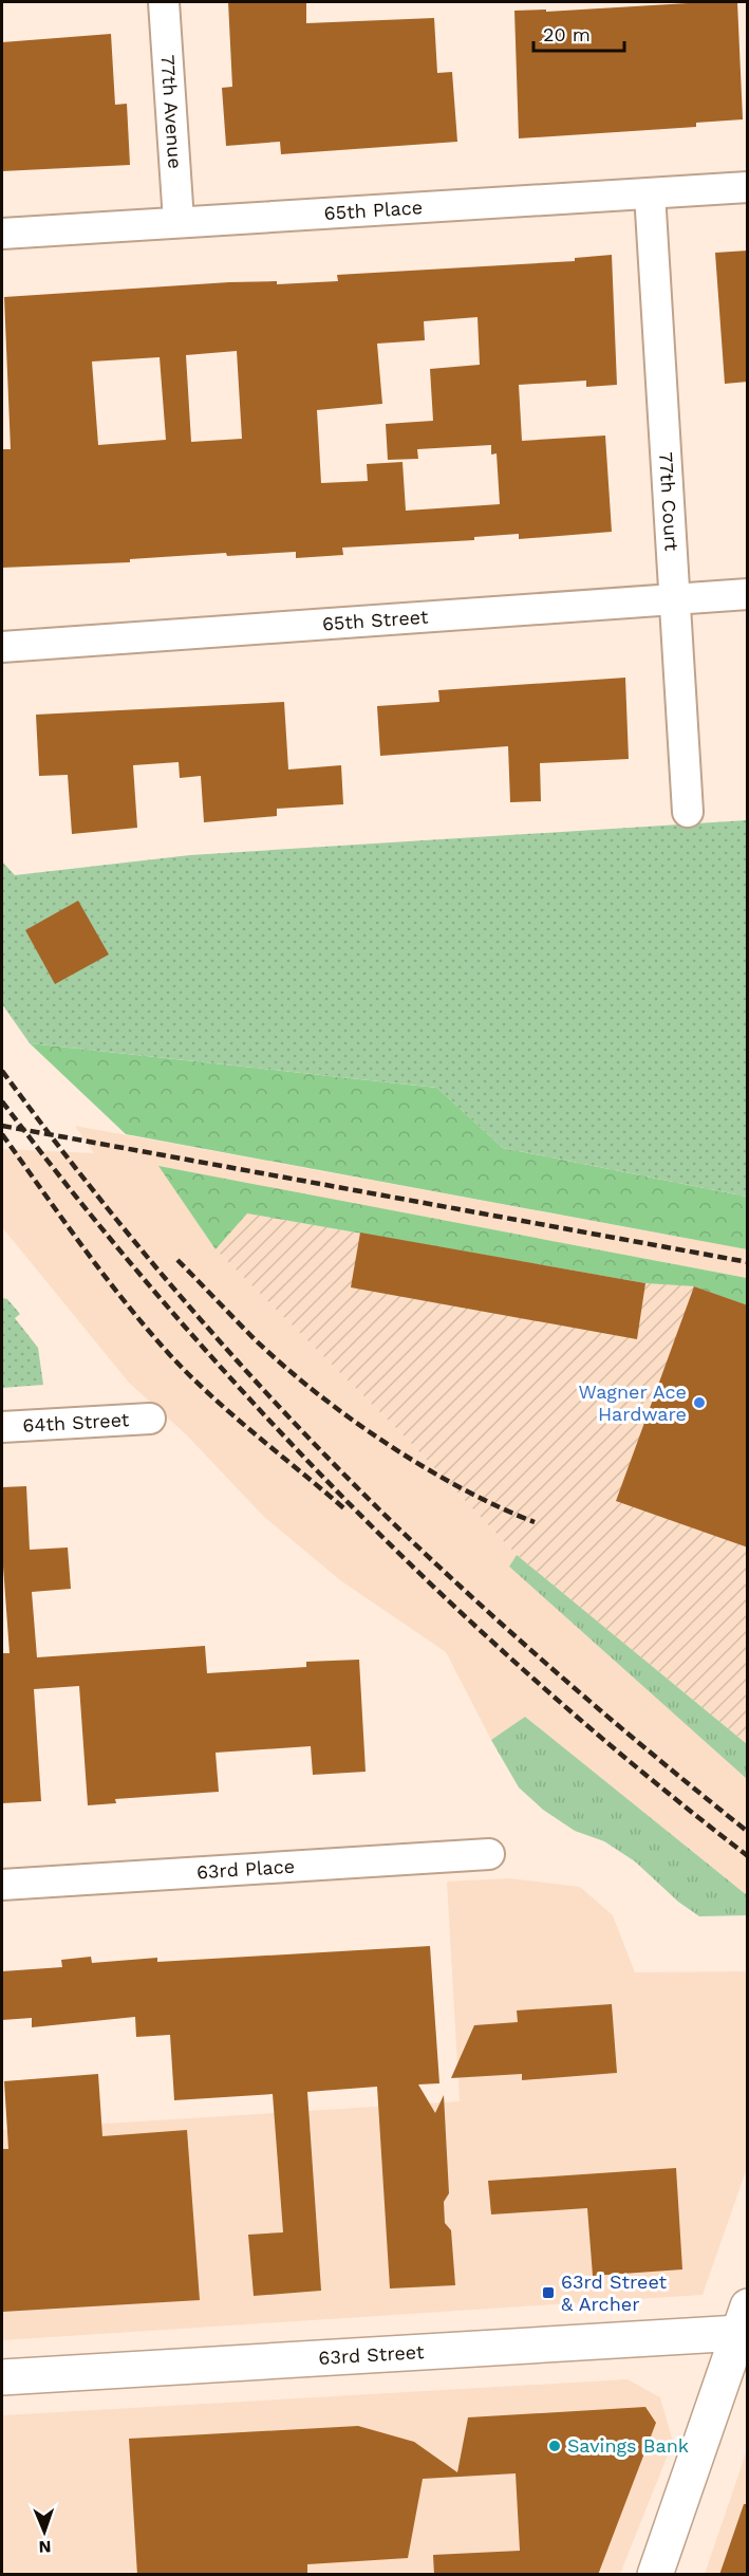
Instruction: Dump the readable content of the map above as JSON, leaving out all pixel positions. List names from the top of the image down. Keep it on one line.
{"streets":{"main road":["63rd Street"],"street":["77th Avenue","65th Place","77th Court","65th Street","64th Street","63rd Place"]},"crossings":[["77th Avenue","65th Place"],["65th Place","77th Court"],["77th Court","65th Street"]],"places":{"other":["Wagner Ace Hardware","Savings Bank"],"transit":["63rd Street & Archer"]},"scale_bar":"20 m","north":"bottom"}
